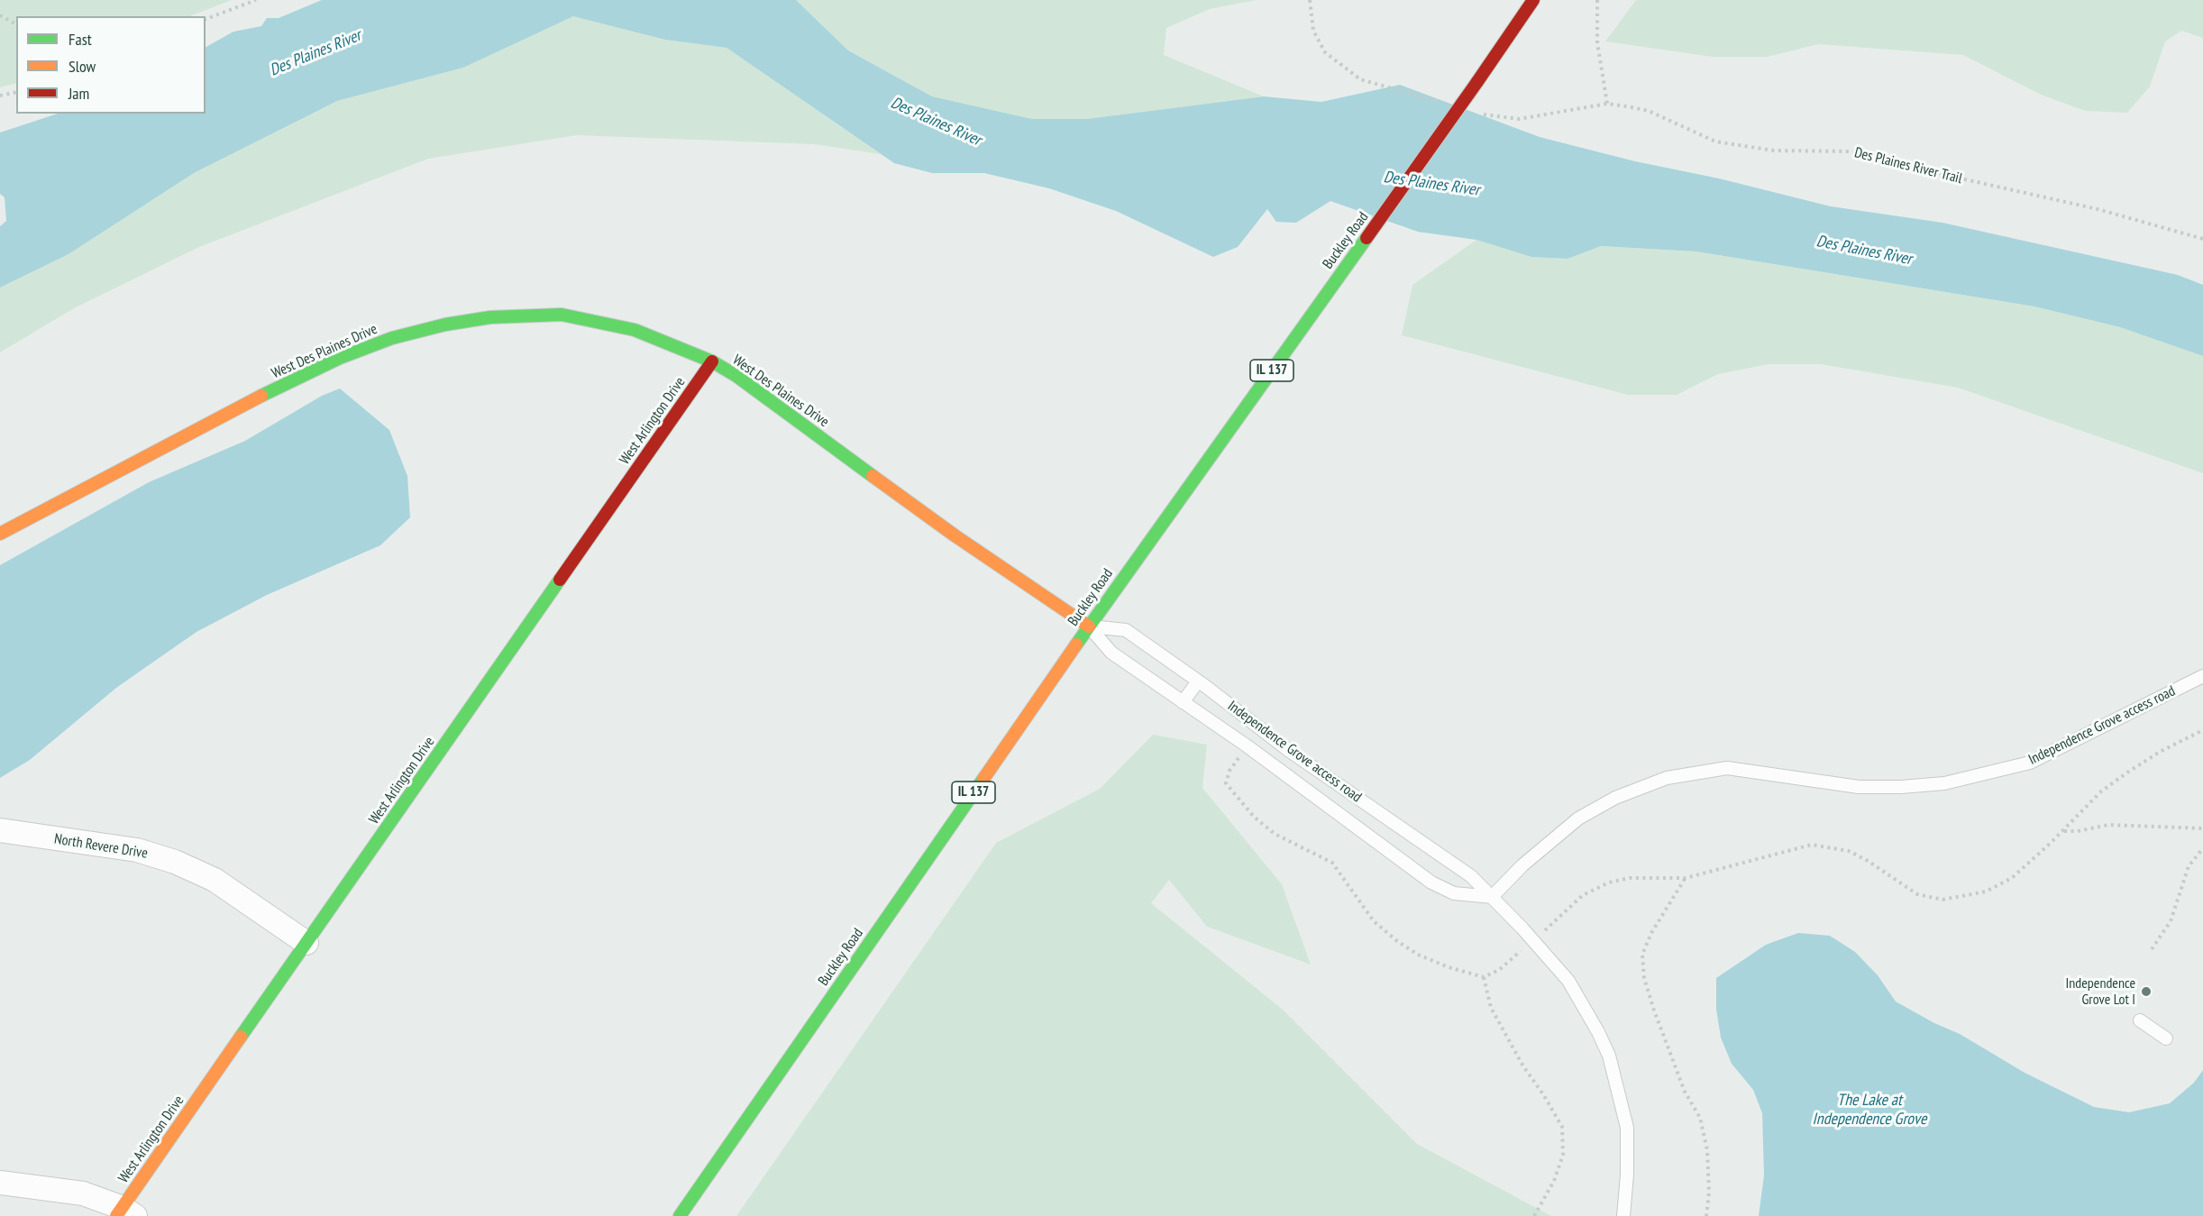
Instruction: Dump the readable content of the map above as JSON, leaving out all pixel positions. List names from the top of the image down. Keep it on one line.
{"streets":{"street":["Buckley Road","West Des Plaines Drive","IL 137","West Arlington Drive","North Revere Drive"],"lane":["Independence Grove access road"],"path":["Des Plaines River Trail"]},"crossings":[["Buckley Road","West Des Plaines Drive"],["Buckley Road","Independence Grove access road"],["West Des Plaines Drive","West Arlington Drive"],["West Des Plaines Drive","Independence Grove access road"],["West Arlington Drive","North Revere Drive"]],"water":["Des Plaines River","The Lake at Independence Grove"],"places":["Independence Grove Lot I"],"legend":["Fast","Slow","Jam"]}
